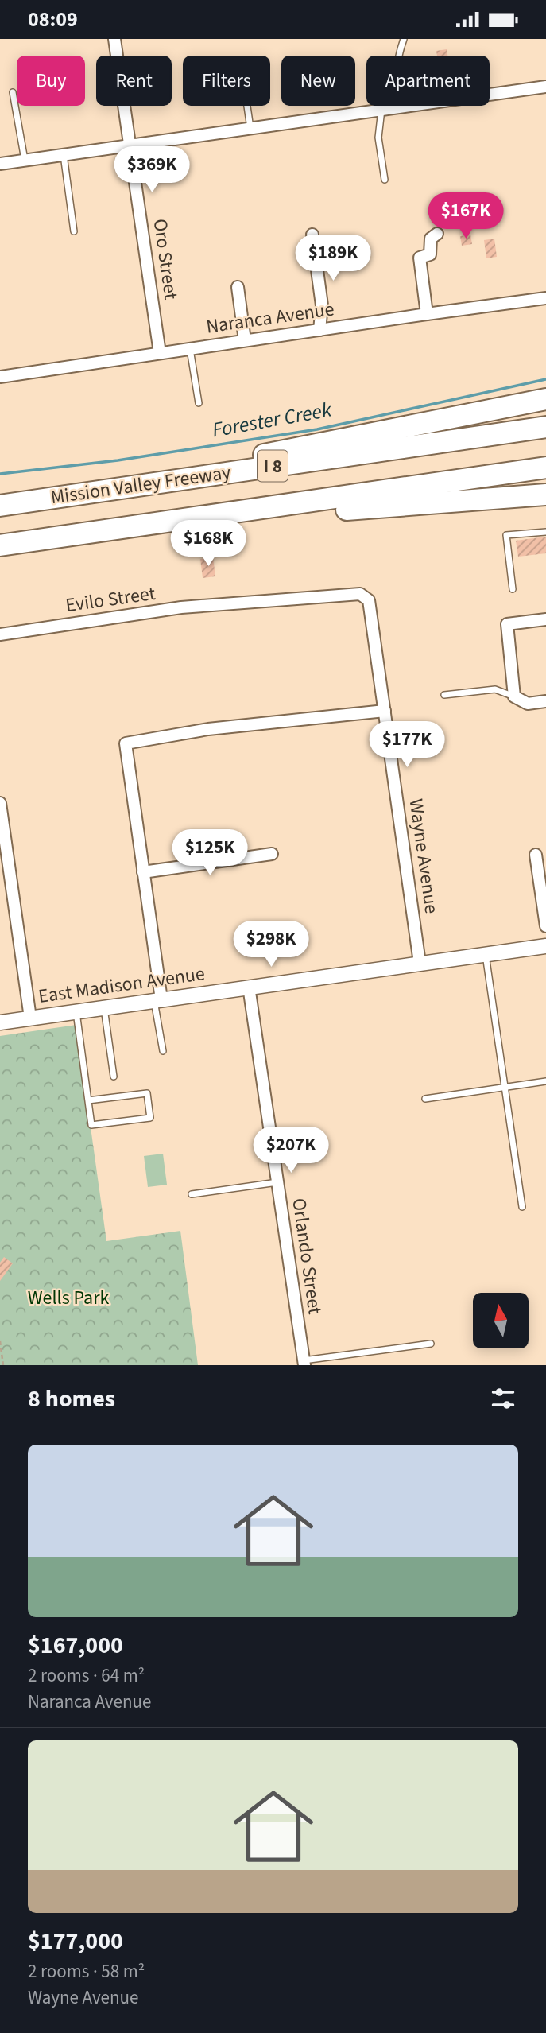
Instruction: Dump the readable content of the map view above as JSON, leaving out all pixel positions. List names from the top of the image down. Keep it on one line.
{"streets":{"highway":["I 8","Mission Valley Freeway"],"street":["Oro Street","Naranca Avenue","Evilo Street","Wayne Avenue","East Madison Avenue","Orlando Street"]},"crossings":[["Oro Street","Naranca Avenue"],["Evilo Street","Wayne Avenue"],["Wayne Avenue","East Madison Avenue"],["East Madison Avenue","Orlando Street"]],"water":["Forester Creek"],"parks":["Wells Park"],"north":"top","page":{"status":"08:09","chip":["Buy","Rent","Filters","New","Apartment"],"price":["$369K","$167K","$189K","$168K","$177K","$125K","$298K","$207K"],"heading":"8 homes","list":[{"name":"$167,000","note":"2 rooms · 64 m² · Naranca Avenue"},{"name":"$177,000","note":"2 rooms · 58 m² · Wayne Avenue"}]}}
